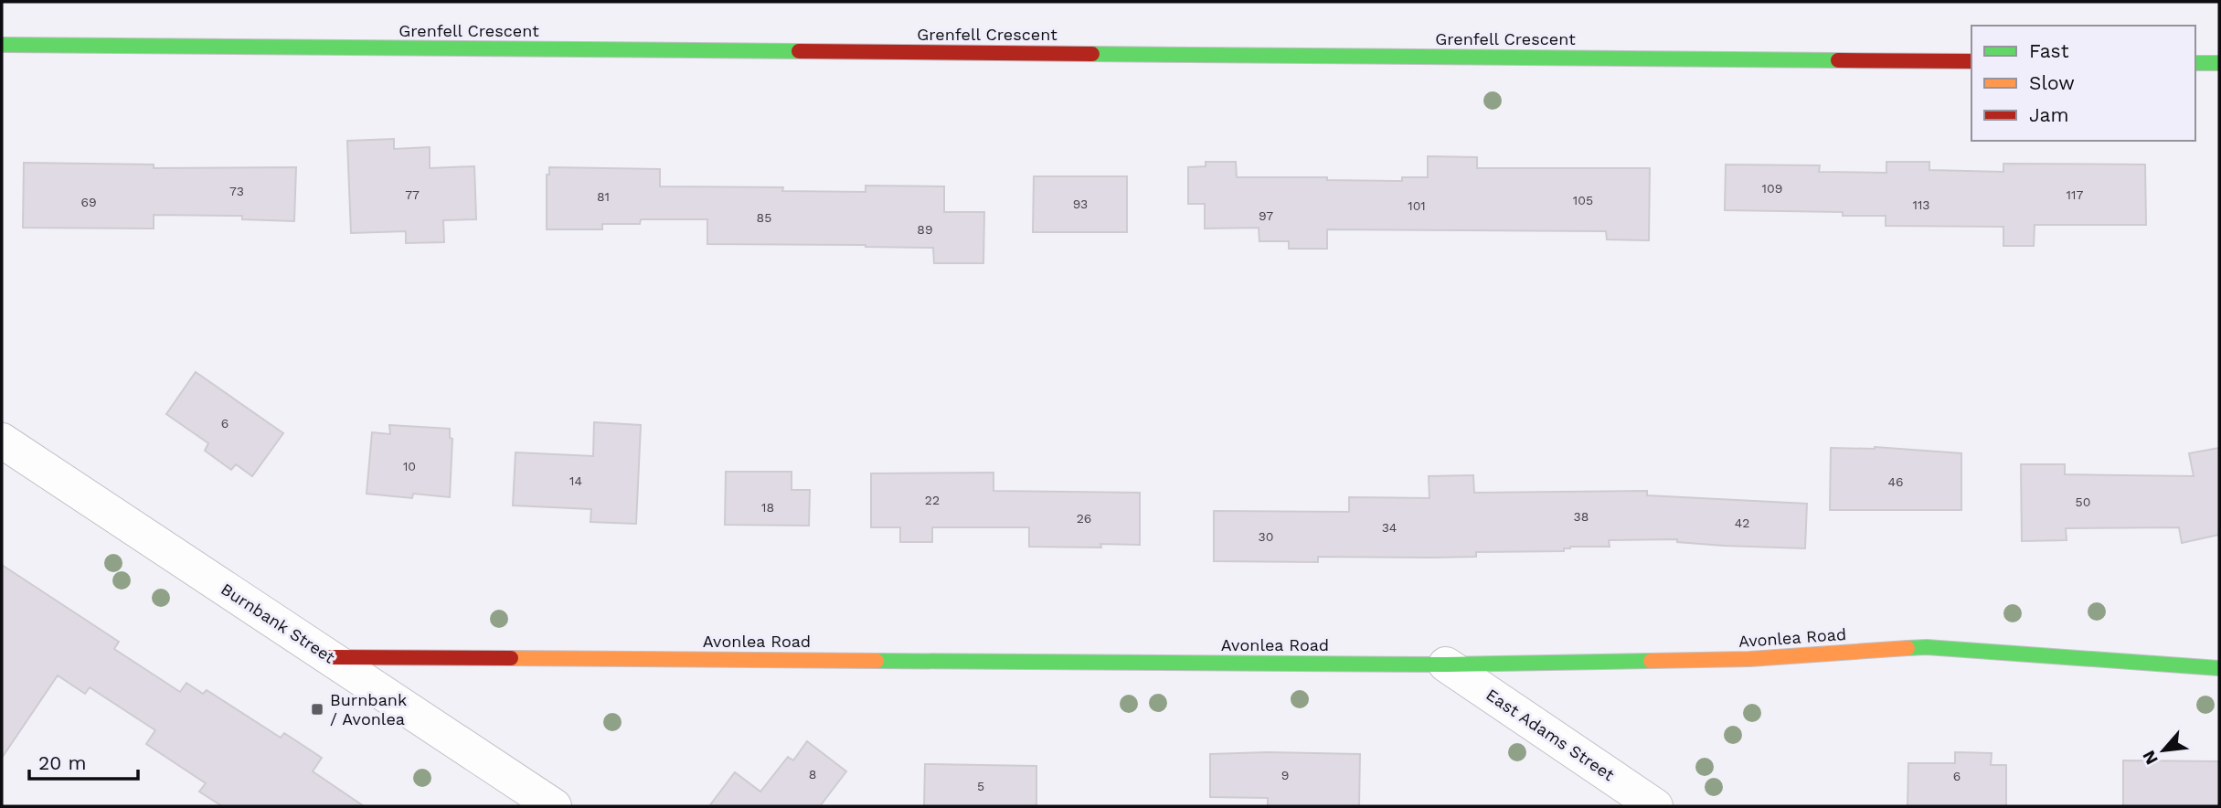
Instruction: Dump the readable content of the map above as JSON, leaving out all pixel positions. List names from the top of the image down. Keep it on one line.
{"streets":{"street":["Grenfell Crescent","Burnbank Street","Avonlea Road","East Adams Street"]},"crossings":[["Burnbank Street","Avonlea Road"],["Avonlea Road","East Adams Street"]],"places":{"transit":["Burnbank / Avonlea"]},"house_numbers":["109","73","77","117","81","105","69","93","113","101","97","85","89","6","10","14","46","22","50","18","38","26","42","34","30","8","9","6","5"],"legend":["Fast","Slow","Jam"],"scale_bar":"20 m","north":"bottom left"}
